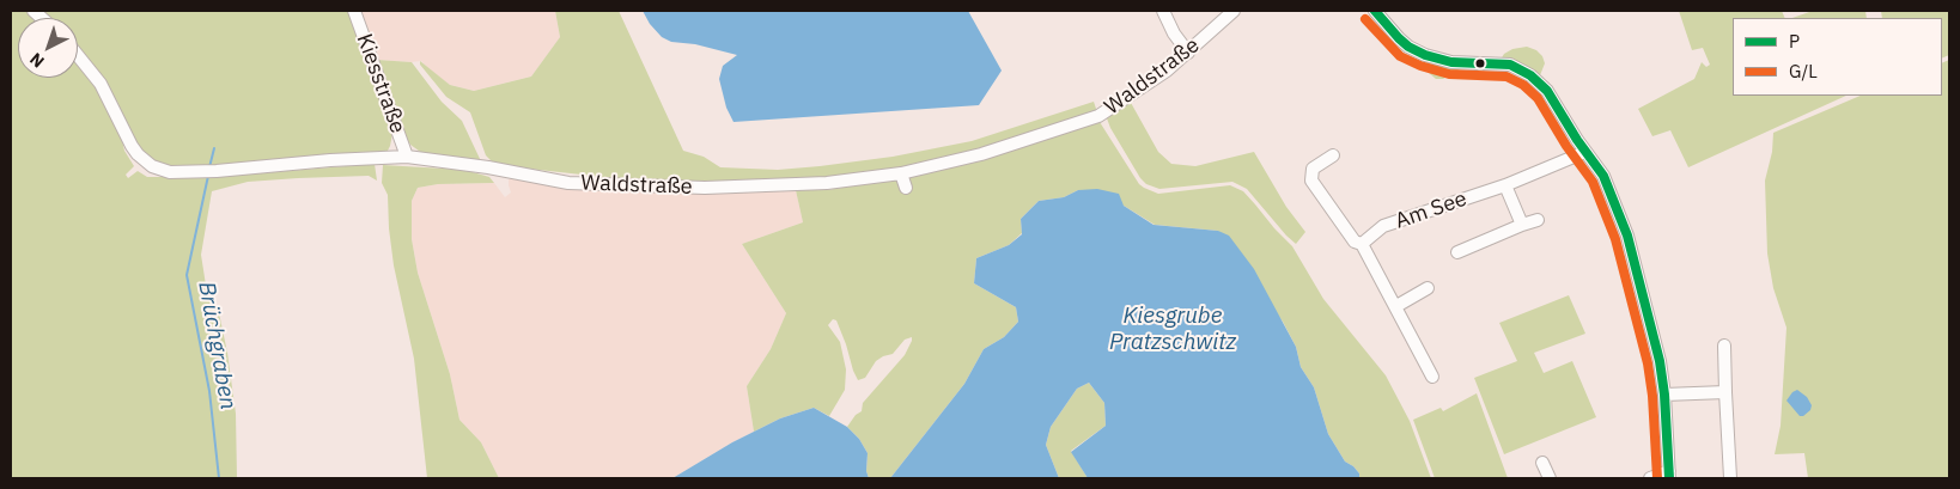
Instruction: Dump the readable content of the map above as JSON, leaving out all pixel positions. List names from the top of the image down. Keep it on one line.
{"streets":{"street":["Waldstraße","Kiesstraße","Am See"]},"crossings":[["Waldstraße","Kiesstraße"]],"water":["Kiesgrube Pratzschwitz","Brüchgraben"],"lines":["transit line P","transit line G/L"],"legend":["P","G/L"],"north":"bottom left"}
